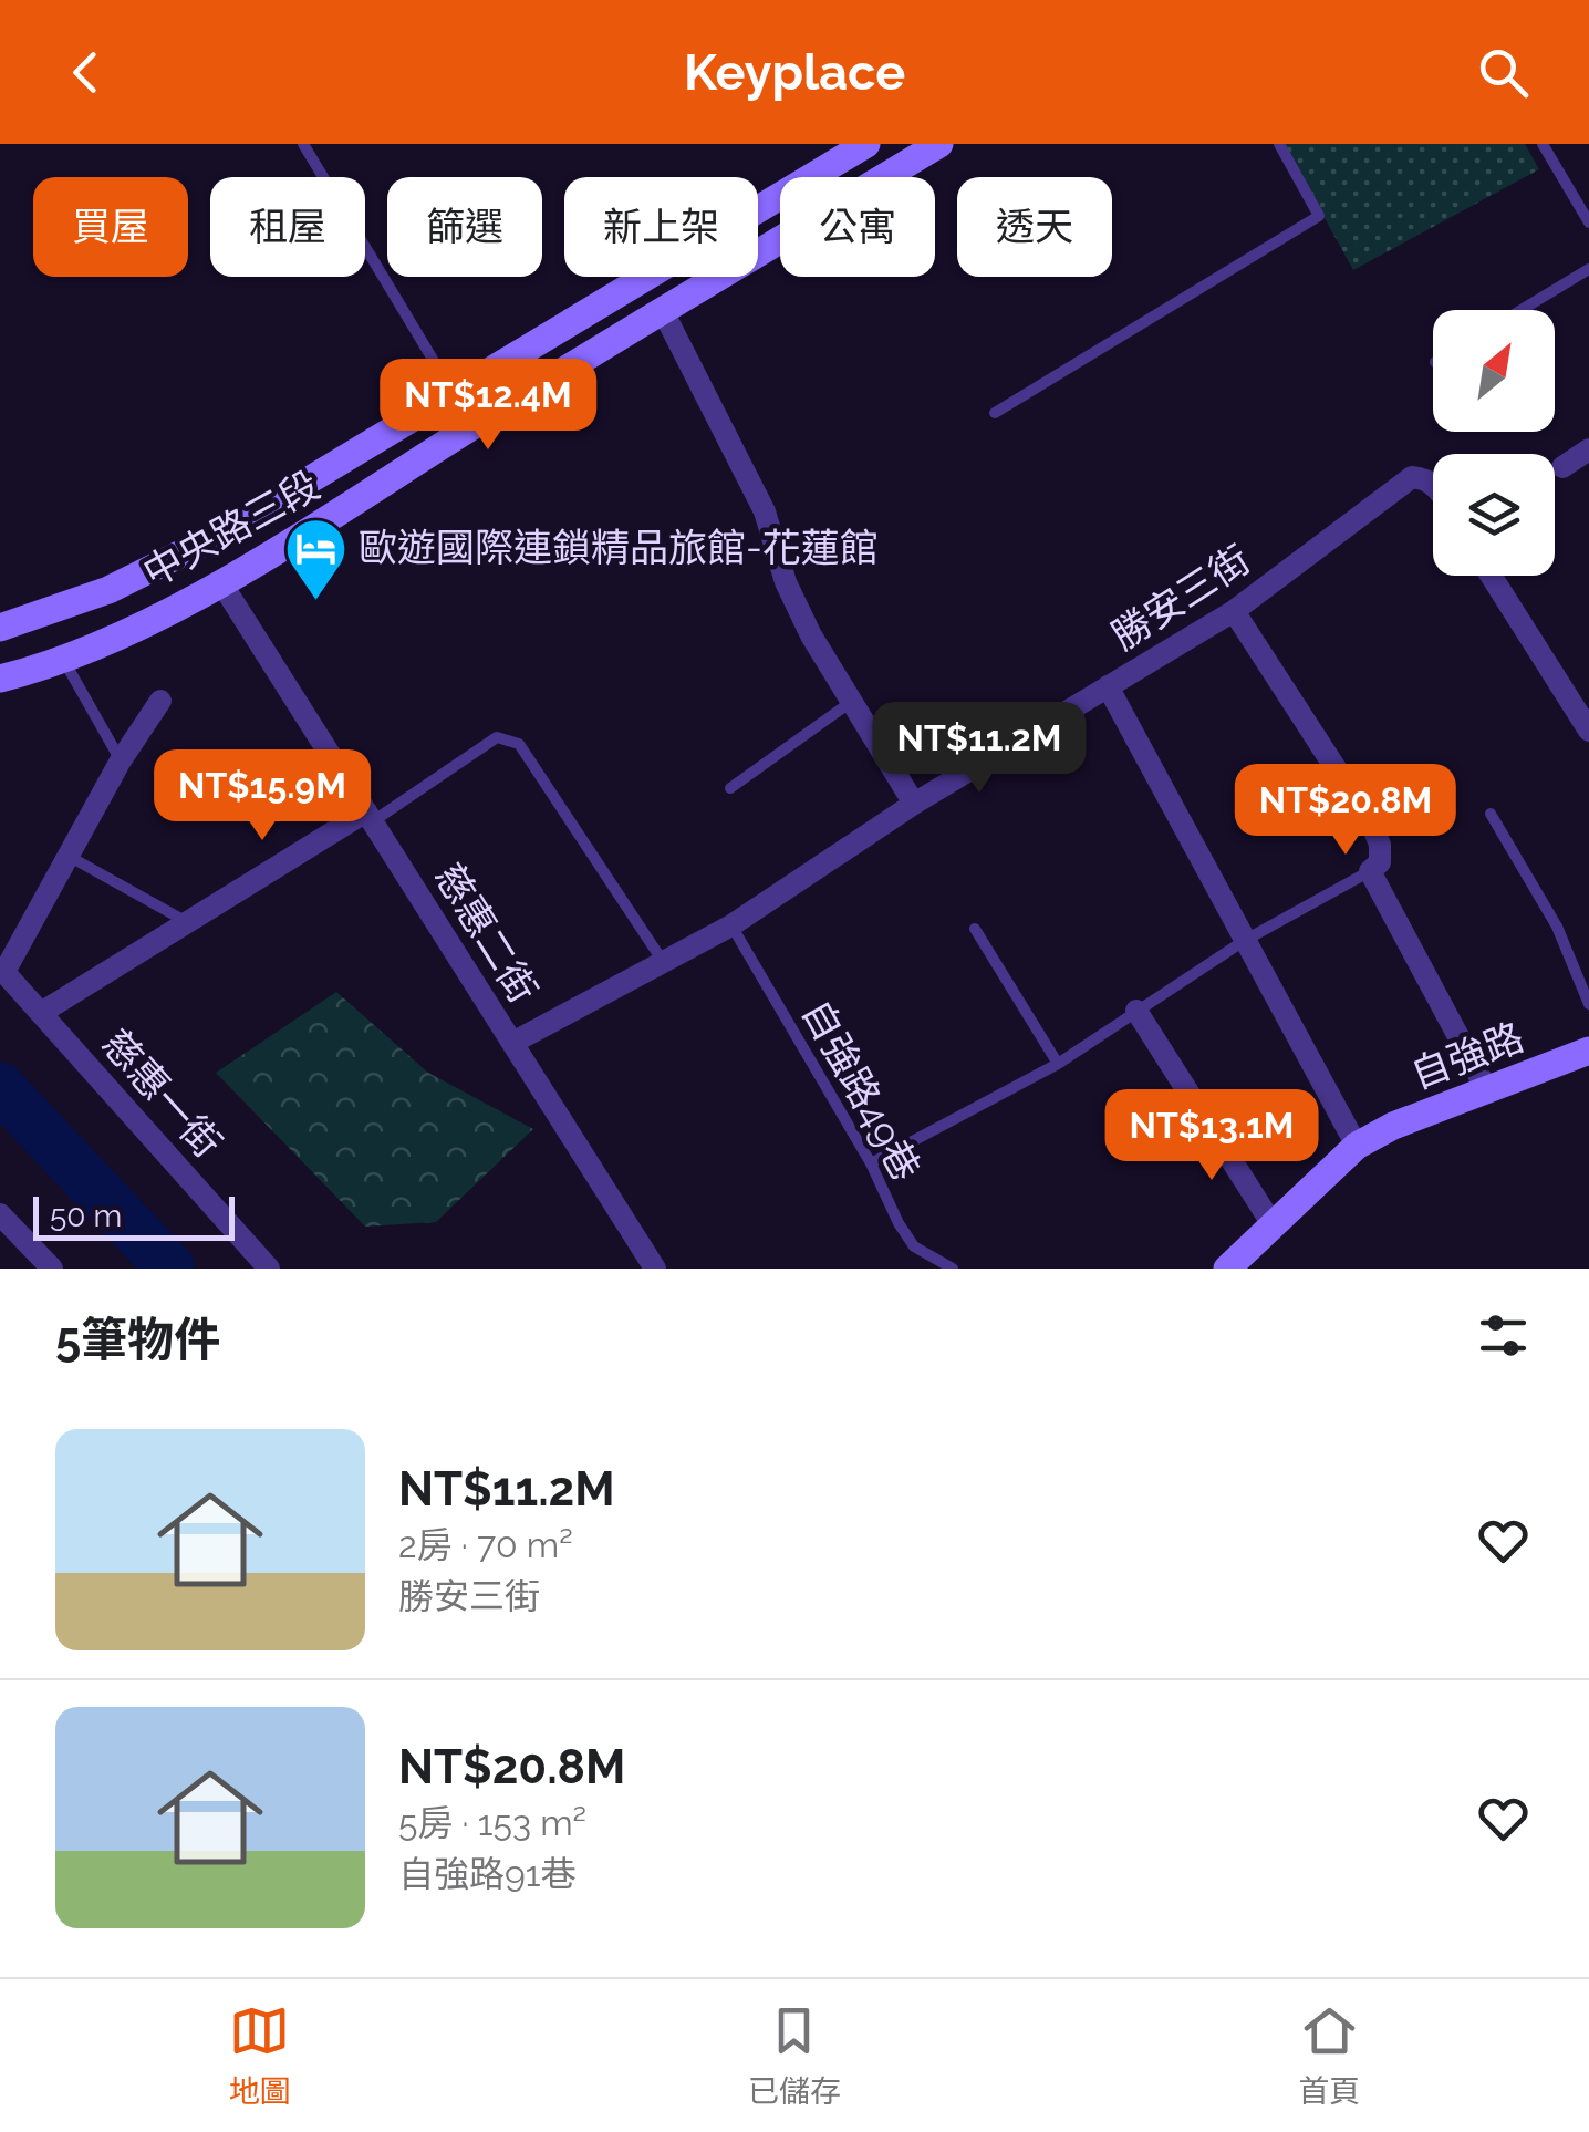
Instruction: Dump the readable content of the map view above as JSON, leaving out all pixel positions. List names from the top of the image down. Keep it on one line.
{"streets":{"street":["中央路三段","勝安三街","慈惠二街","自強路","慈惠一街"],"lane":["自強路49巷"]},"crossings":[["中央路三段","慈惠二街"],["勝安三街","慈惠二街"],["勝安三街","自強路49巷"]],"places":{"hotel":["歐遊國際連鎖精品旅館-花蓮館"]},"scale_bar":"50 m","north":"top right","page":{"header":"Keyplace","chip":["買屋","租屋","篩選","新上架","公寓","透天"],"price":["NT$12.4M","NT$11.2M","NT$15.9M","NT$20.8M","NT$13.1M"],"scale":"50 m","heading":"5筆物件","list":[{"name":"NT$11.2M","note":"2房 · 70 m² · 勝安三街"},{"name":"NT$20.8M","note":"5房 · 153 m² · 自強路91巷"}],"tabs":["地圖","已儲存","首頁"]}}
